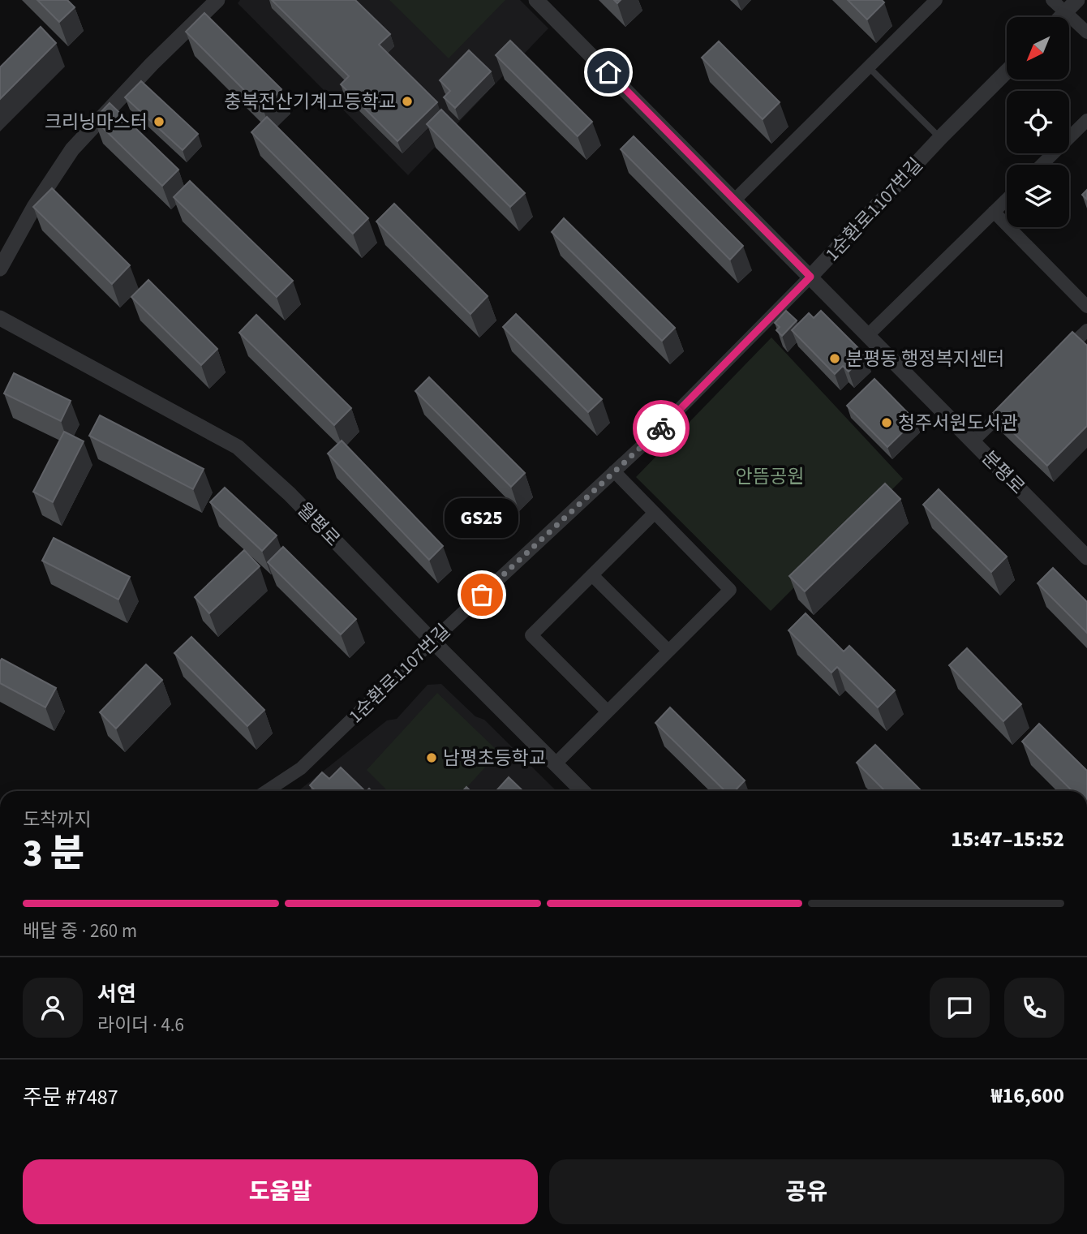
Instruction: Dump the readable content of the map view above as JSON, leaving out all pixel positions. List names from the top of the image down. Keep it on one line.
{"streets":{"street":["1순환로1107번길","분평로","월평로"]},"crossings":[["1순환로1107번길","분평로"],["1순환로1107번길","월평로"]],"parks":["안뜸공원"],"places":["충북전산기계고등학교","크리닝마스터","분평동 행정복지센터","청주서원도서관","GS25","남평초등학교"],"north":"bottom left","page":{"bubble":"GS25","heading":["3 분","도착까지","15:47–15:52"],"panel":["서연","라이더 · 4.6","주문 #7487","₩16,600"],"bar":"배달 중 · 260 m","buttons":["도움말","공유"]}}
